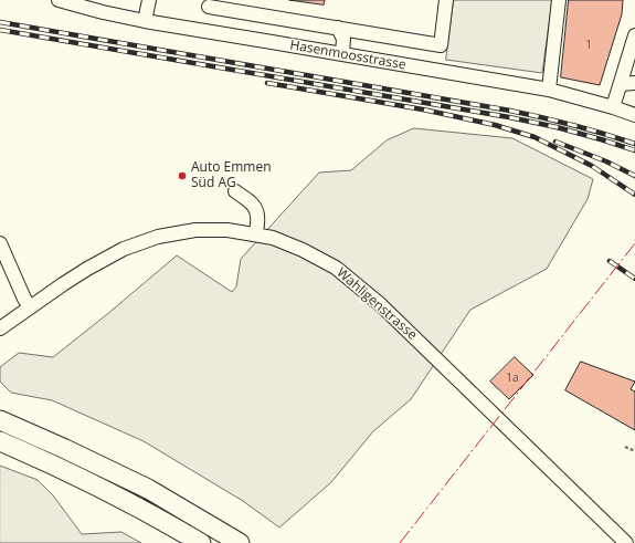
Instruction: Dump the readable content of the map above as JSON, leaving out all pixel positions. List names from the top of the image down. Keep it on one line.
{"streets":{"street":["Hasenmoosstrasse","Wahligenstrasse"]},"places":["Auto Emmen Süd AG"],"house_numbers":["1","1a"]}
